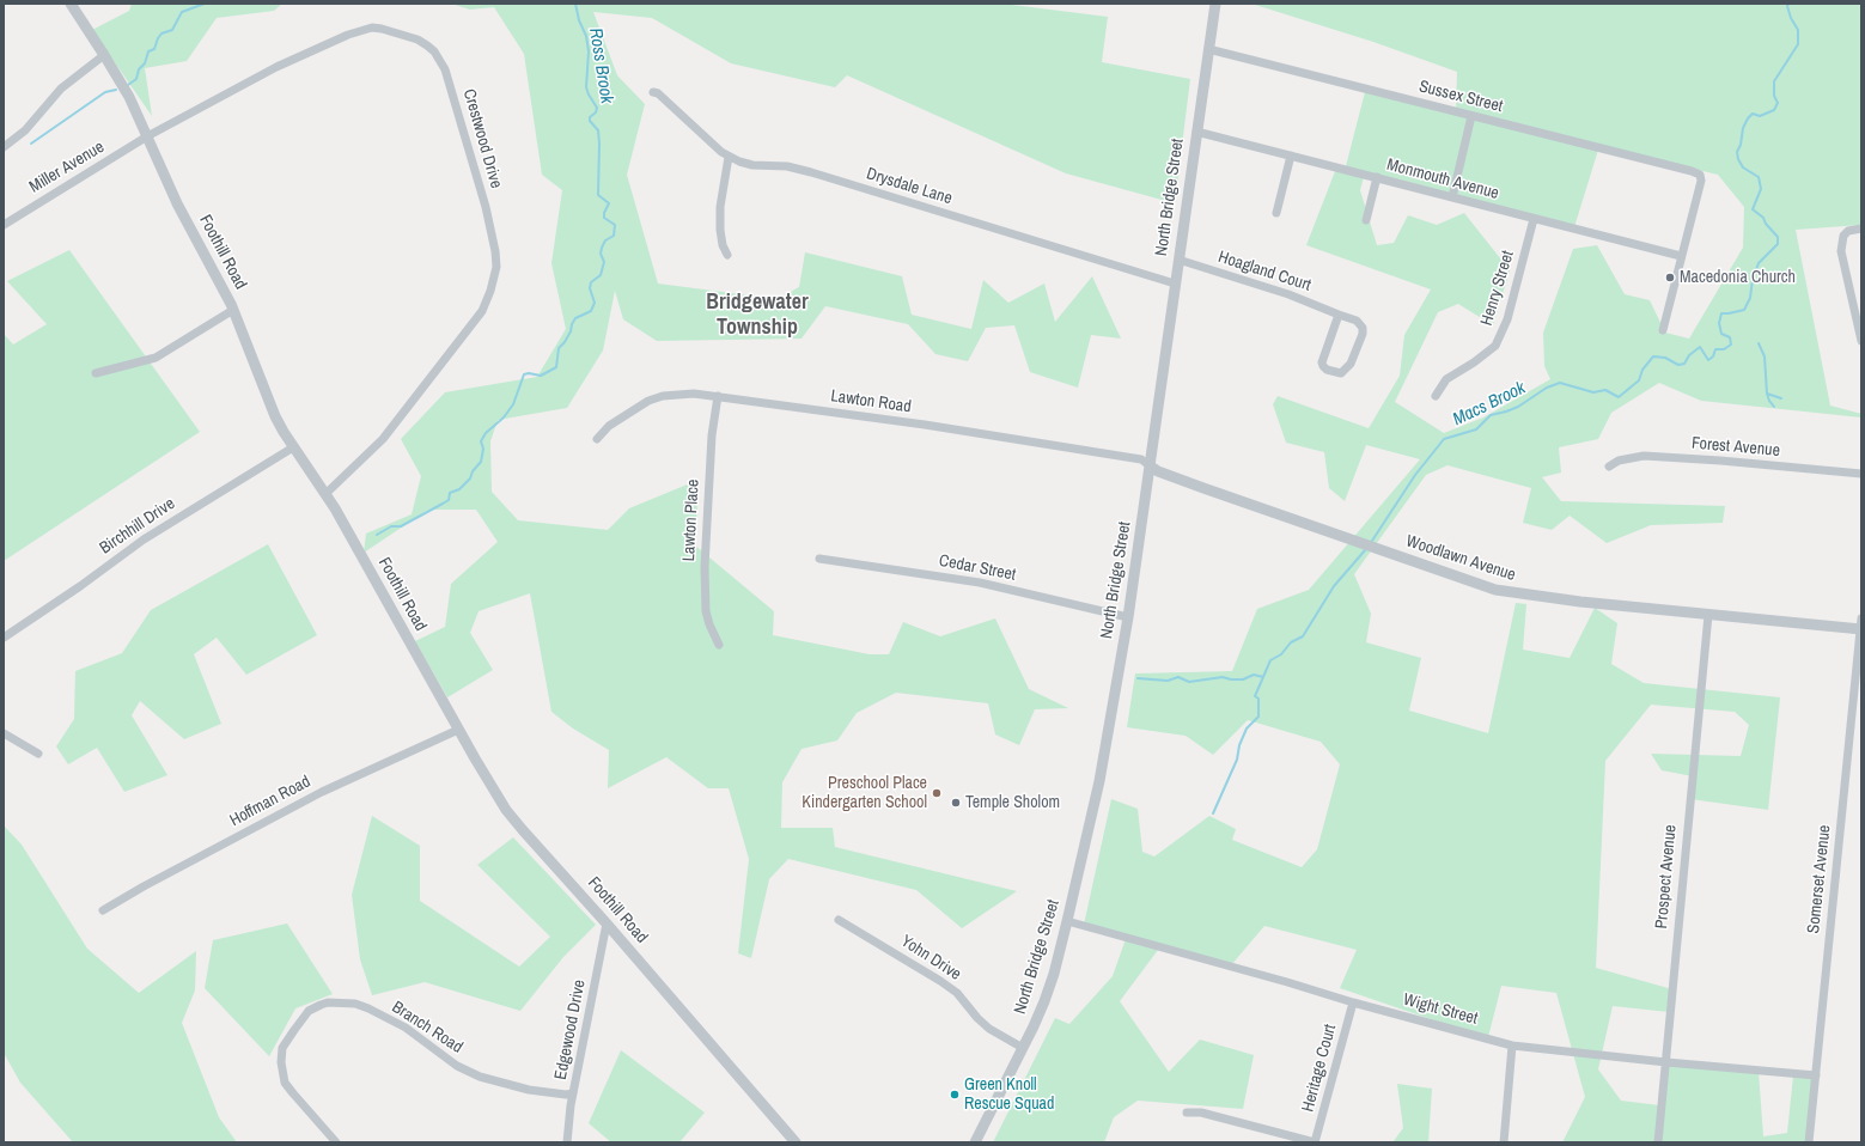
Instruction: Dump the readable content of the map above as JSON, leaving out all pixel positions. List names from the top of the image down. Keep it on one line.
{"streets":{"street":["Sussex Street","Crestwood Drive","Miller Avenue","Monmouth Avenue","Drysdale Lane","North Bridge Street","Foothill Road","Hoagland Court","Henry Street","Lawton Road","Forest Avenue","Lawton Place","Birchhill Drive","Woodlawn Avenue","Cedar Street","Hoffman Road","Prospect Avenue","Somerset Avenue","Yohn Drive","Wight Street","Branch Road","Edgewood Drive","Heritage Court"]},"crossings":[["Sussex Street","Monmouth Avenue"],["Sussex Street","North Bridge Street"],["Crestwood Drive","Miller Avenue"],["Crestwood Drive","Foothill Road"],["Miller Avenue","Foothill Road"],["Monmouth Avenue","North Bridge Street"],["Monmouth Avenue","Henry Street"],["Drysdale Lane","North Bridge Street"],["North Bridge Street","Hoagland Court"],["North Bridge Street","Lawton Road"],["North Bridge Street","Woodlawn Avenue"],["North Bridge Street","Cedar Street"],["North Bridge Street","Yohn Drive"],["North Bridge Street","Wight Street"],["Foothill Road","Birchhill Drive"],["Foothill Road","Hoffman Road"],["Foothill Road","Edgewood Drive"],["Lawton Road","Lawton Place"],["Lawton Road","Woodlawn Avenue"],["Woodlawn Avenue","Prospect Avenue"],["Woodlawn Avenue","Somerset Avenue"],["Prospect Avenue","Wight Street"],["Somerset Avenue","Wight Street"],["Wight Street","Heritage Court"],["Branch Road","Edgewood Drive"]],"districts":["Bridgewater Township"],"water":["Ross Brook","Macs Brook"],"places":["Macedonia Church","Preschool Place Kindergarten School","Temple Sholom","Green Knoll Rescue Squad"]}
